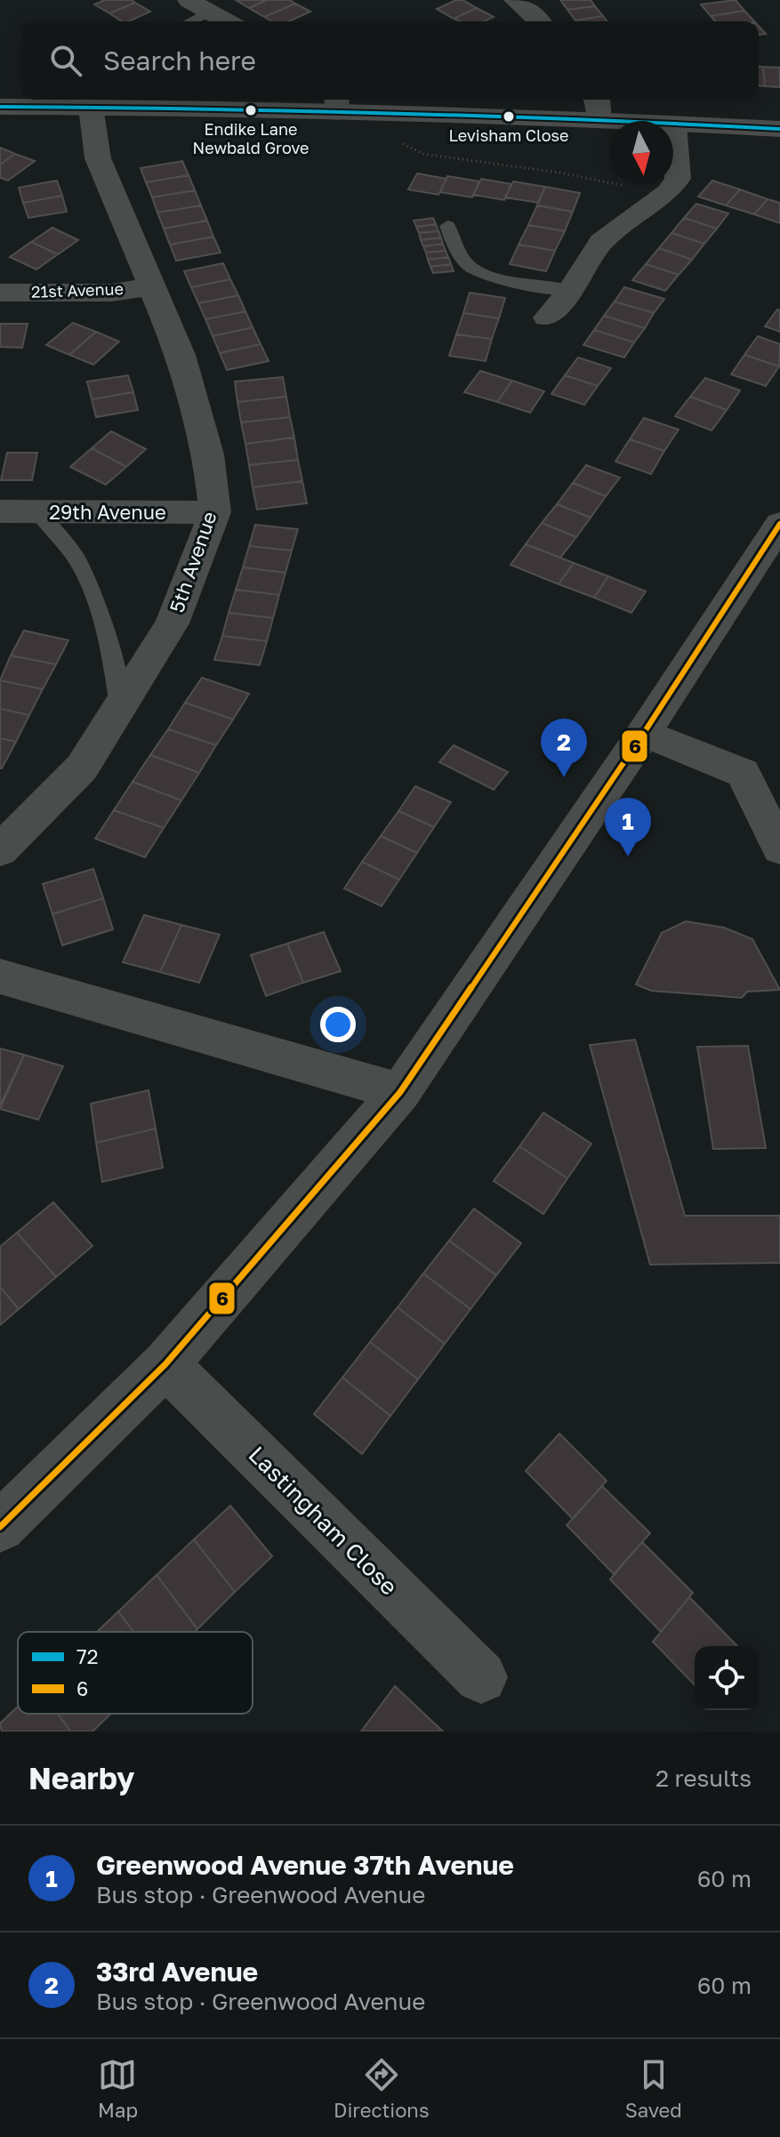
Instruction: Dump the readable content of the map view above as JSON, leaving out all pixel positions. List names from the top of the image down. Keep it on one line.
{"streets":{"street":["21st Avenue","29th Avenue","5th Avenue","Lastingham Close"]},"crossings":[["21st Avenue","5th Avenue"],["29th Avenue","5th Avenue"]],"places":["Endike Lane Newbald Grove","Levisham Close"],"lines":["transit line 72","transit line 6"],"legend":["72","6"],"north":"bottom","page":{"search":"Search here","pins":["2","1"],"heading":["Nearby","2 results"],"list":[{"mark":"1","name":"Greenwood Avenue 37th Avenue","note":"Bus stop · Greenwood Avenue","value":"60 m"},{"mark":"2","name":"33rd Avenue","note":"Bus stop · Greenwood Avenue","value":"60 m"}],"nav":["Map","Directions","Saved"]}}
